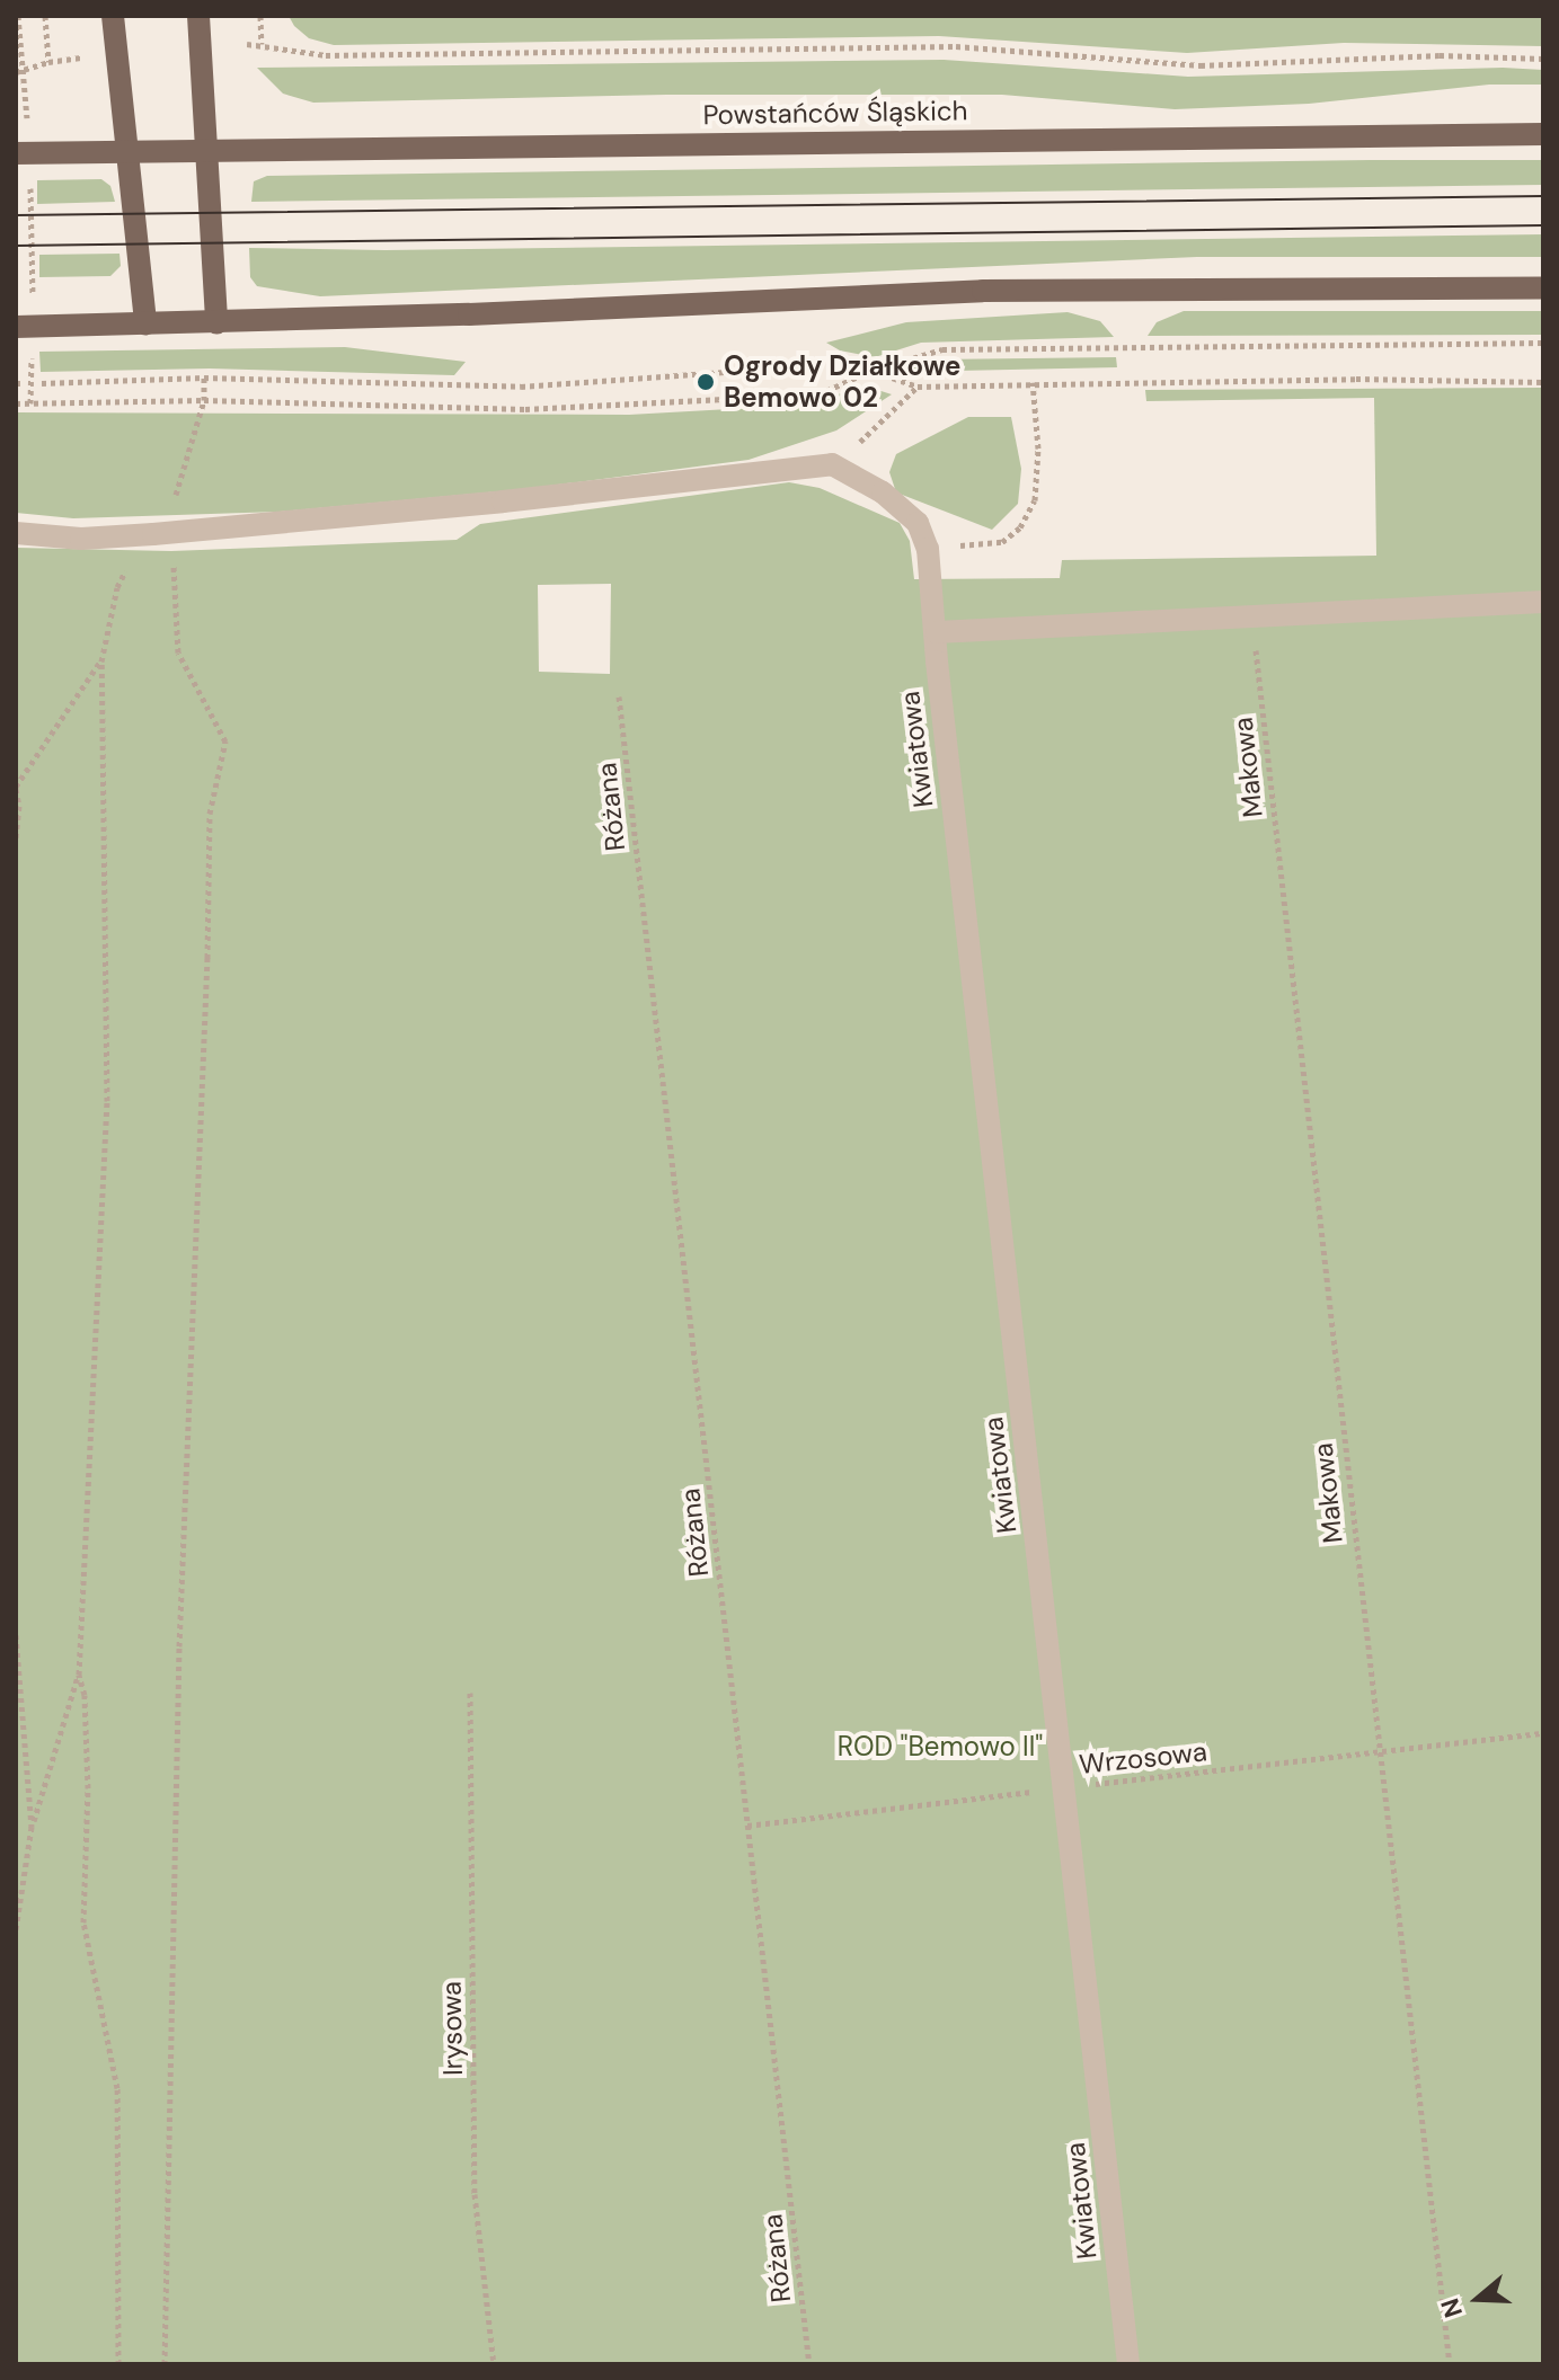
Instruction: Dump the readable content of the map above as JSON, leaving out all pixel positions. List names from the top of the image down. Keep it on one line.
{"streets":{"main road":["Powstańców Śląskich"],"lane":["Kwiatowa"],"path":["Makowa","Różana","Wrzosowa","Irysowa"]},"crossings":[["Kwiatowa","Wrzosowa"],["Makowa","Wrzosowa"],["Różana","Wrzosowa"]],"parks":["ROD \"Bemowo II\""],"places":["Ogrody Działkowe Bemowo 02"],"north":"left"}
